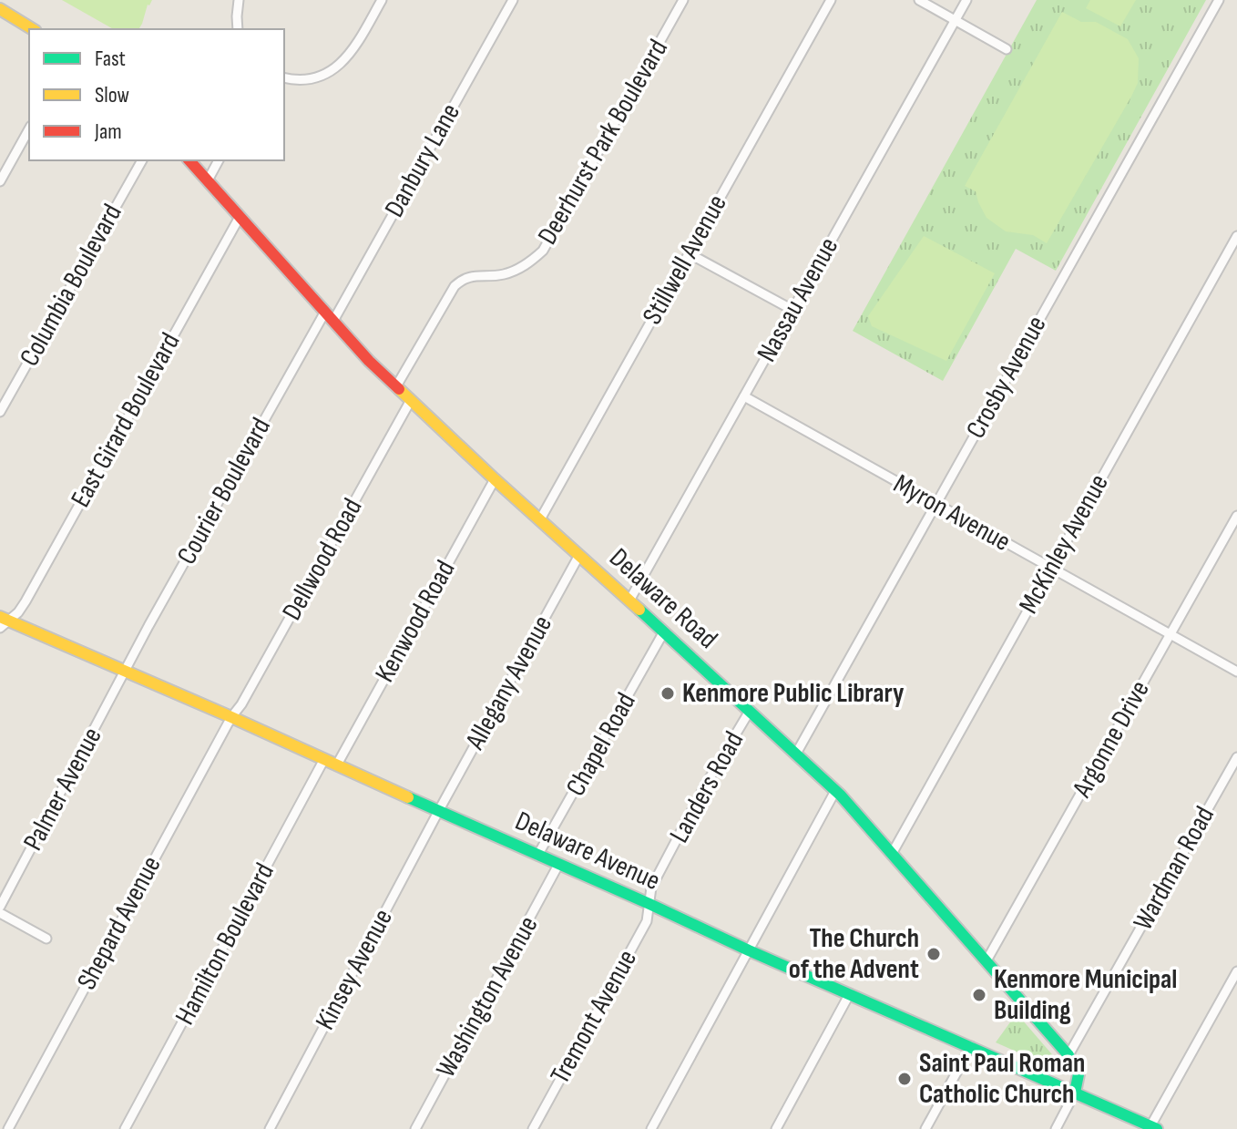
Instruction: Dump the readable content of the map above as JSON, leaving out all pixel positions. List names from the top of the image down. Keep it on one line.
{"streets":{"street":["Deerhurst Park Boulevard","Danbury Lane","Stillwell Avenue","Columbia Boulevard","Nassau Avenue","Crosby Avenue","East Girard Boulevard","Courier Boulevard","Myron Avenue","McKinley Avenue","Dellwood Road","Delaware Road","Kenwood Road","Allegany Avenue","Argonne Drive","Chapel Road","Landers Road","Palmer Avenue","Delaware Avenue","Wardman Road","Shepard Avenue","Hamilton Boulevard","Kinsey Avenue","Washington Avenue","Tremont Avenue"]},"crossings":[["Deerhurst Park Boulevard","Delaware Road"],["Danbury Lane","Courier Boulevard"],["Danbury Lane","Delaware Road"],["Stillwell Avenue","Delaware Road"],["Nassau Avenue","Myron Avenue"],["Nassau Avenue","Delaware Road"],["Crosby Avenue","Myron Avenue"],["Crosby Avenue","Delaware Road"],["East Girard Boulevard","Delaware Road"],["East Girard Boulevard","Delaware Avenue"],["Courier Boulevard","Delaware Road"],["Courier Boulevard","Palmer Avenue"],["Courier Boulevard","Delaware Avenue"],["Myron Avenue","McKinley Avenue"],["Myron Avenue","Argonne Drive"],["McKinley Avenue","Delaware Road"],["Dellwood Road","Delaware Road"],["Dellwood Road","Delaware Avenue"],["Dellwood Road","Shepard Avenue"],["Delaware Road","Kenwood Road"],["Delaware Road","Allegany Avenue"],["Delaware Road","Argonne Drive"],["Delaware Road","Chapel Road"],["Delaware Road","Landers Road"],["Delaware Road","Delaware Avenue"],["Delaware Road","Wardman Road"],["Kenwood Road","Delaware Avenue"],["Allegany Avenue","Delaware Avenue"],["Allegany Avenue","Kinsey Avenue"],["Chapel Road","Delaware Avenue"],["Landers Road","Delaware Avenue"],["Landers Road","Tremont Avenue"],["Palmer Avenue","Delaware Avenue"],["Delaware Avenue","Shepard Avenue"],["Delaware Avenue","Hamilton Boulevard"],["Delaware Avenue","Kinsey Avenue"],["Delaware Avenue","Washington Avenue"],["Delaware Avenue","Tremont Avenue"]],"places":["Kenmore Public Library","The Church of the Advent","Kenmore Municipal Building","Saint Paul Roman Catholic Church"],"legend":["Fast","Slow","Jam"]}
